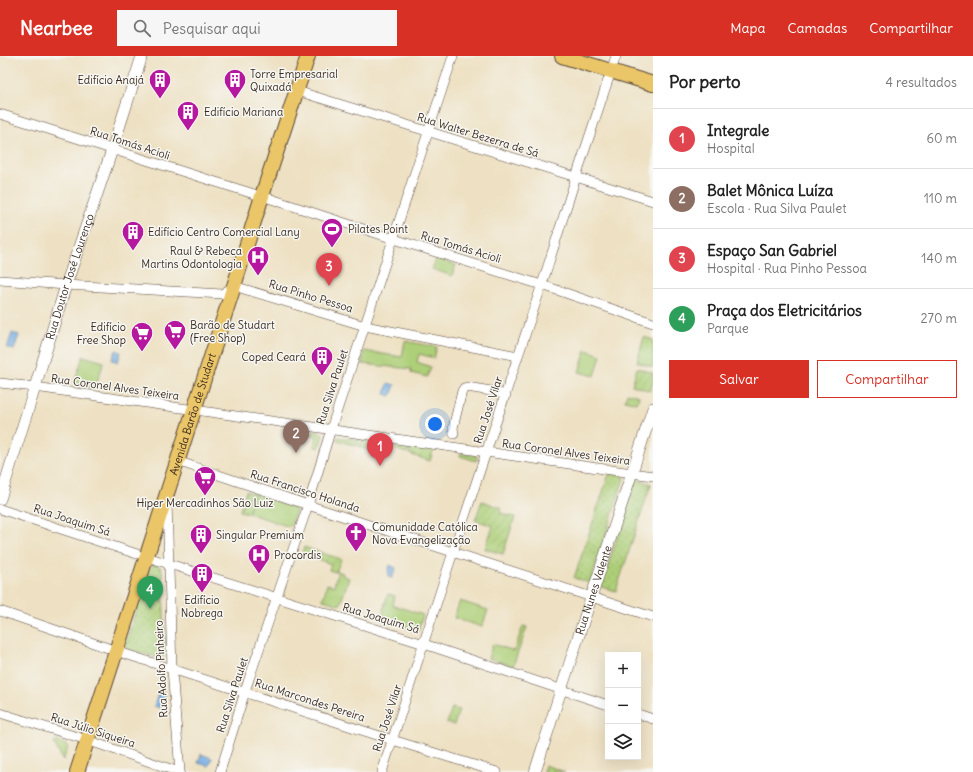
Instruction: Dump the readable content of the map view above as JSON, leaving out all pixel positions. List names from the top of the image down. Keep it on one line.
{"streets":{"main road":["Avenida Barão de Studart"],"street":["Rua Walter Bezerra de Sá","Rua Tomás Acioli","Rua Doutor José Lourenço","Rua Pinho Pessoa","Rua Coronel Alves Teixeira","Rua Silva Paulet","Rua José Vilar","Rua Francisco Holanda","Rua Joaquim Sá","Rua Nunes Valente","Rua Adolfo Pinheiro","Rua Marcondes Pereira","Rua Júlio Siqueira"]},"crossings":[["Rua Walter Bezerra de Sá","Rua Silva Paulet"],["Rua Walter Bezerra de Sá","Rua José Vilar"],["Rua Walter Bezerra de Sá","Avenida Barão de Studart"],["Rua Tomás Acioli","Rua Doutor José Lourenço"],["Rua Tomás Acioli","Rua Silva Paulet"],["Rua Tomás Acioli","Rua José Vilar"],["Rua Tomás Acioli","Avenida Barão de Studart"],["Rua Doutor José Lourenço","Rua Coronel Alves Teixeira"],["Rua Pinho Pessoa","Rua Silva Paulet"],["Rua Pinho Pessoa","Rua José Vilar"],["Rua Pinho Pessoa","Avenida Barão de Studart"],["Rua Coronel Alves Teixeira","Rua Silva Paulet"],["Rua Coronel Alves Teixeira","Rua José Vilar"],["Rua Coronel Alves Teixeira","Avenida Barão de Studart"],["Rua Coronel Alves Teixeira","Rua Nunes Valente"],["Rua Silva Paulet","Rua Francisco Holanda"],["Rua Silva Paulet","Rua Joaquim Sá"],["Rua Silva Paulet","Rua Marcondes Pereira"],["Rua José Vilar","Rua Francisco Holanda"],["Rua José Vilar","Rua Joaquim Sá"],["Rua José Vilar","Rua Marcondes Pereira"],["Avenida Barão de Studart","Rua Francisco Holanda"],["Avenida Barão de Studart","Rua Joaquim Sá"],["Avenida Barão de Studart","Rua Adolfo Pinheiro"],["Avenida Barão de Studart","Rua Marcondes Pereira"],["Avenida Barão de Studart","Rua Júlio Siqueira"],["Rua Francisco Holanda","Rua Nunes Valente"],["Rua Joaquim Sá","Rua Nunes Valente"],["Rua Joaquim Sá","Rua Adolfo Pinheiro"],["Rua Adolfo Pinheiro","Rua Marcondes Pereira"],["Rua Adolfo Pinheiro","Rua Júlio Siqueira"]],"places":{"building":["Edifício Anajá","Torre Empresarial Quixadá","Edifício Mariana","Edifício Centro Comercial Lany","Coped Ceará","Singular Premium","Edifício Nobrega"],"sports":["Pilates Point"],"hospital":["Raul & Rebeca Martins Odontologia","Procordis"],"supermarket":["Barão de Studart (Free Shop)","Edifício Free Shop","Hiper Mercadinhos São Luiz"],"church":["Comunidade Católica Nova Evangelização"]},"page":{"header":"Nearbee","search":"Pesquisar aqui","nav":["Mapa","Camadas","Compartilhar"],"heading":["Por perto","4 resultados"],"list":[{"mark":"1","name":"Integrale","note":"Hospital","value":"60 m"},{"mark":"2","name":"Balet Mônica Luíza","note":"Escola · Rua Silva Paulet","value":"110 m"},{"mark":"3","name":"Espaço San Gabriel","note":"Hospital · Rua Pinho Pessoa","value":"140 m"},{"mark":"4","name":"Praça dos Eletricitários","note":"Parque","value":"270 m"}],"pins":["3","2","1","4"],"buttons":["Salvar","Compartilhar"],"map_buttons":["+","−"]}}
